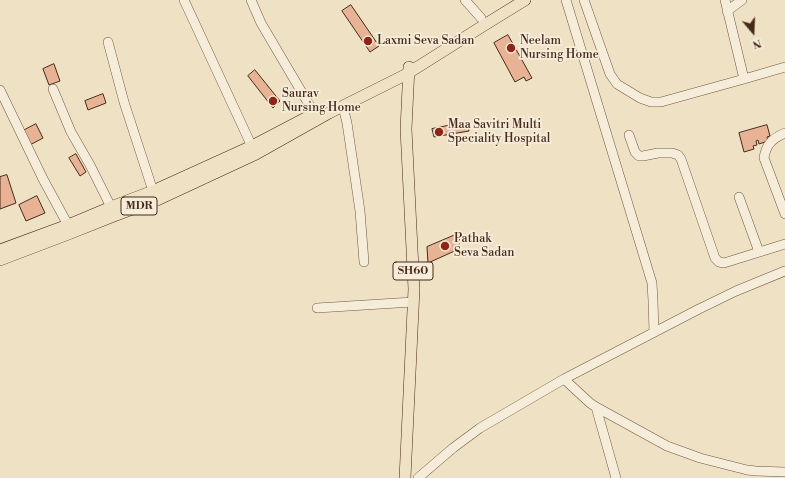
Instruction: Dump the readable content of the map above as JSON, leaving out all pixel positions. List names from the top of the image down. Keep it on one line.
{"streets":{"main road":["MDR","SH60"]},"crossings":[["MDR","SH60"]],"places":["Laxmi Seva Sadan","Neelam Nursing Home","Saurav Nursing Home","Maa Savitri Multi Speciality Hospital","Pathak Seva Sadan"],"north":"bottom"}
